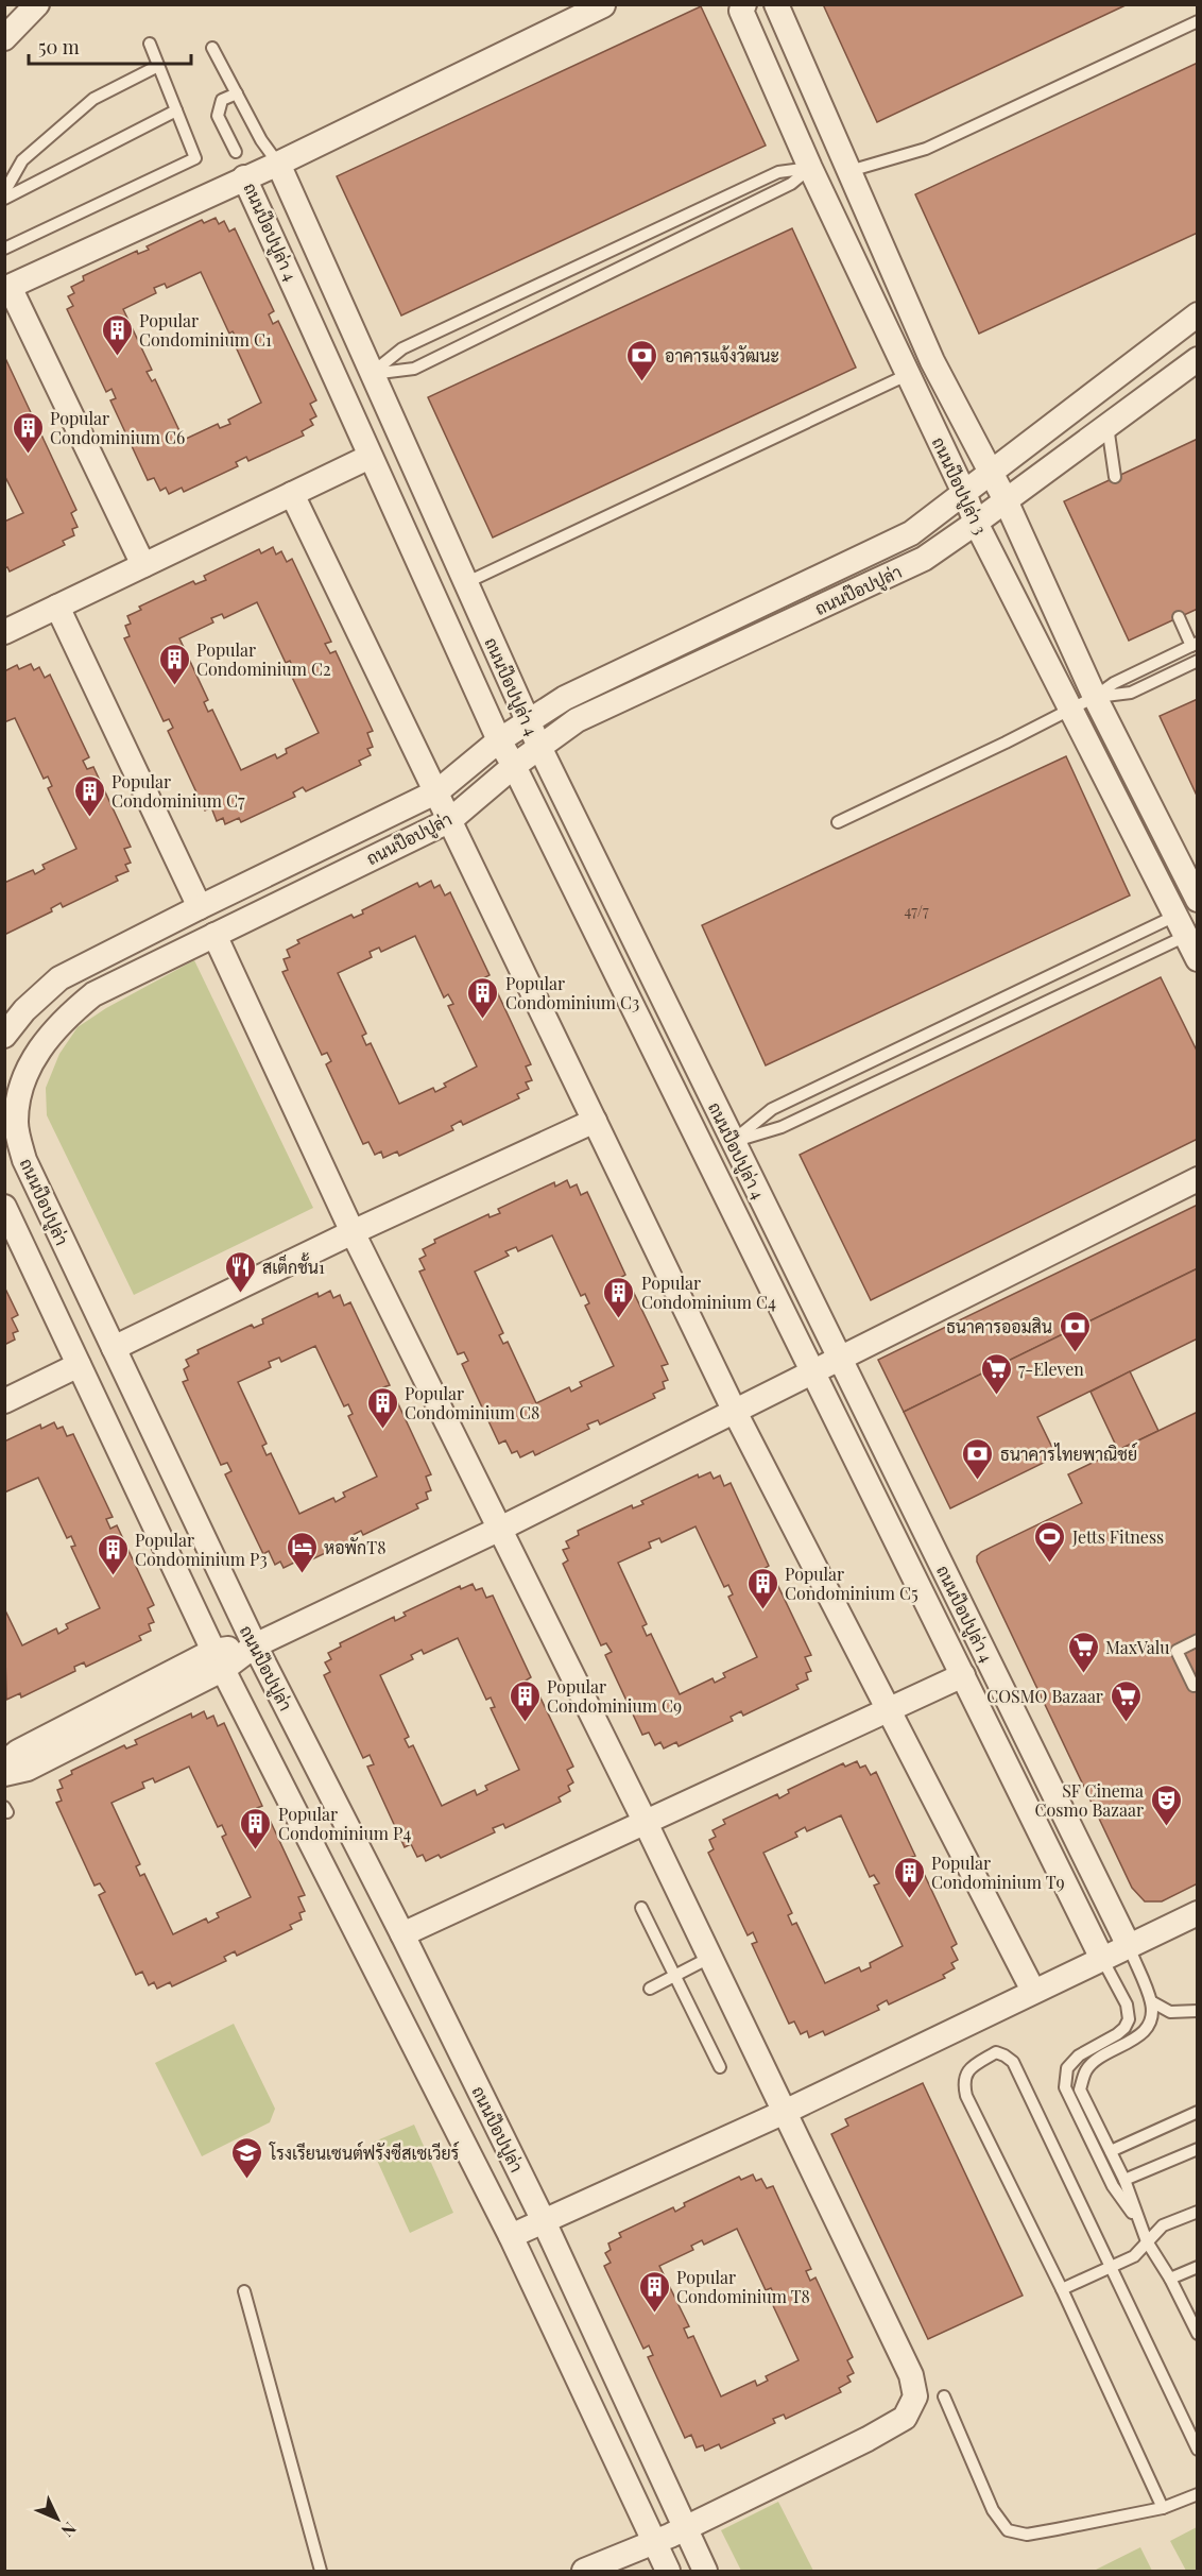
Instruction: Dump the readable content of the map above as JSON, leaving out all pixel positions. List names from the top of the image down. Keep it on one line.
{"streets":{"street":["ถนนป๊อปปูล่า 4","ถนนป๊อปปูล่า 3","ถนนป๊อปปูล่า"]},"crossings":[["ถนนป๊อปปูล่า 4","ถนนป๊อปปูล่า"],["ถนนป๊อปปูล่า 3","ถนนป๊อปปูล่า"]],"places":{"building":["Popular Condominium C1","Popular Condominium C6","Popular Condominium C2","Popular Condominium C7","Popular Condominium C3","Popular Condominium C4","Popular Condominium C8","Popular Condominium P3","Popular Condominium C5","Popular Condominium C9","Popular Condominium P4","Popular Condominium T9","Popular Condominium T8"],"bank":["อาคารแจ้งวัฒนะ","ธนาคารออมสิน","ธนาคารไทยพาณิชย์"],"restaurant":["สเต็กชั้น1"],"supermarket":["7-Eleven","MaxValu","COSMO Bazaar"],"sports":["Jetts Fitness"],"hotel":["หอพักT8"],"theatre":["SF Cinema Cosmo Bazaar"],"school or university":["โรงเรียนเซนต์ฟรังซีสเซเวียร์"]},"house_numbers":["47/7"],"scale_bar":"50 m","north":"bottom right"}
